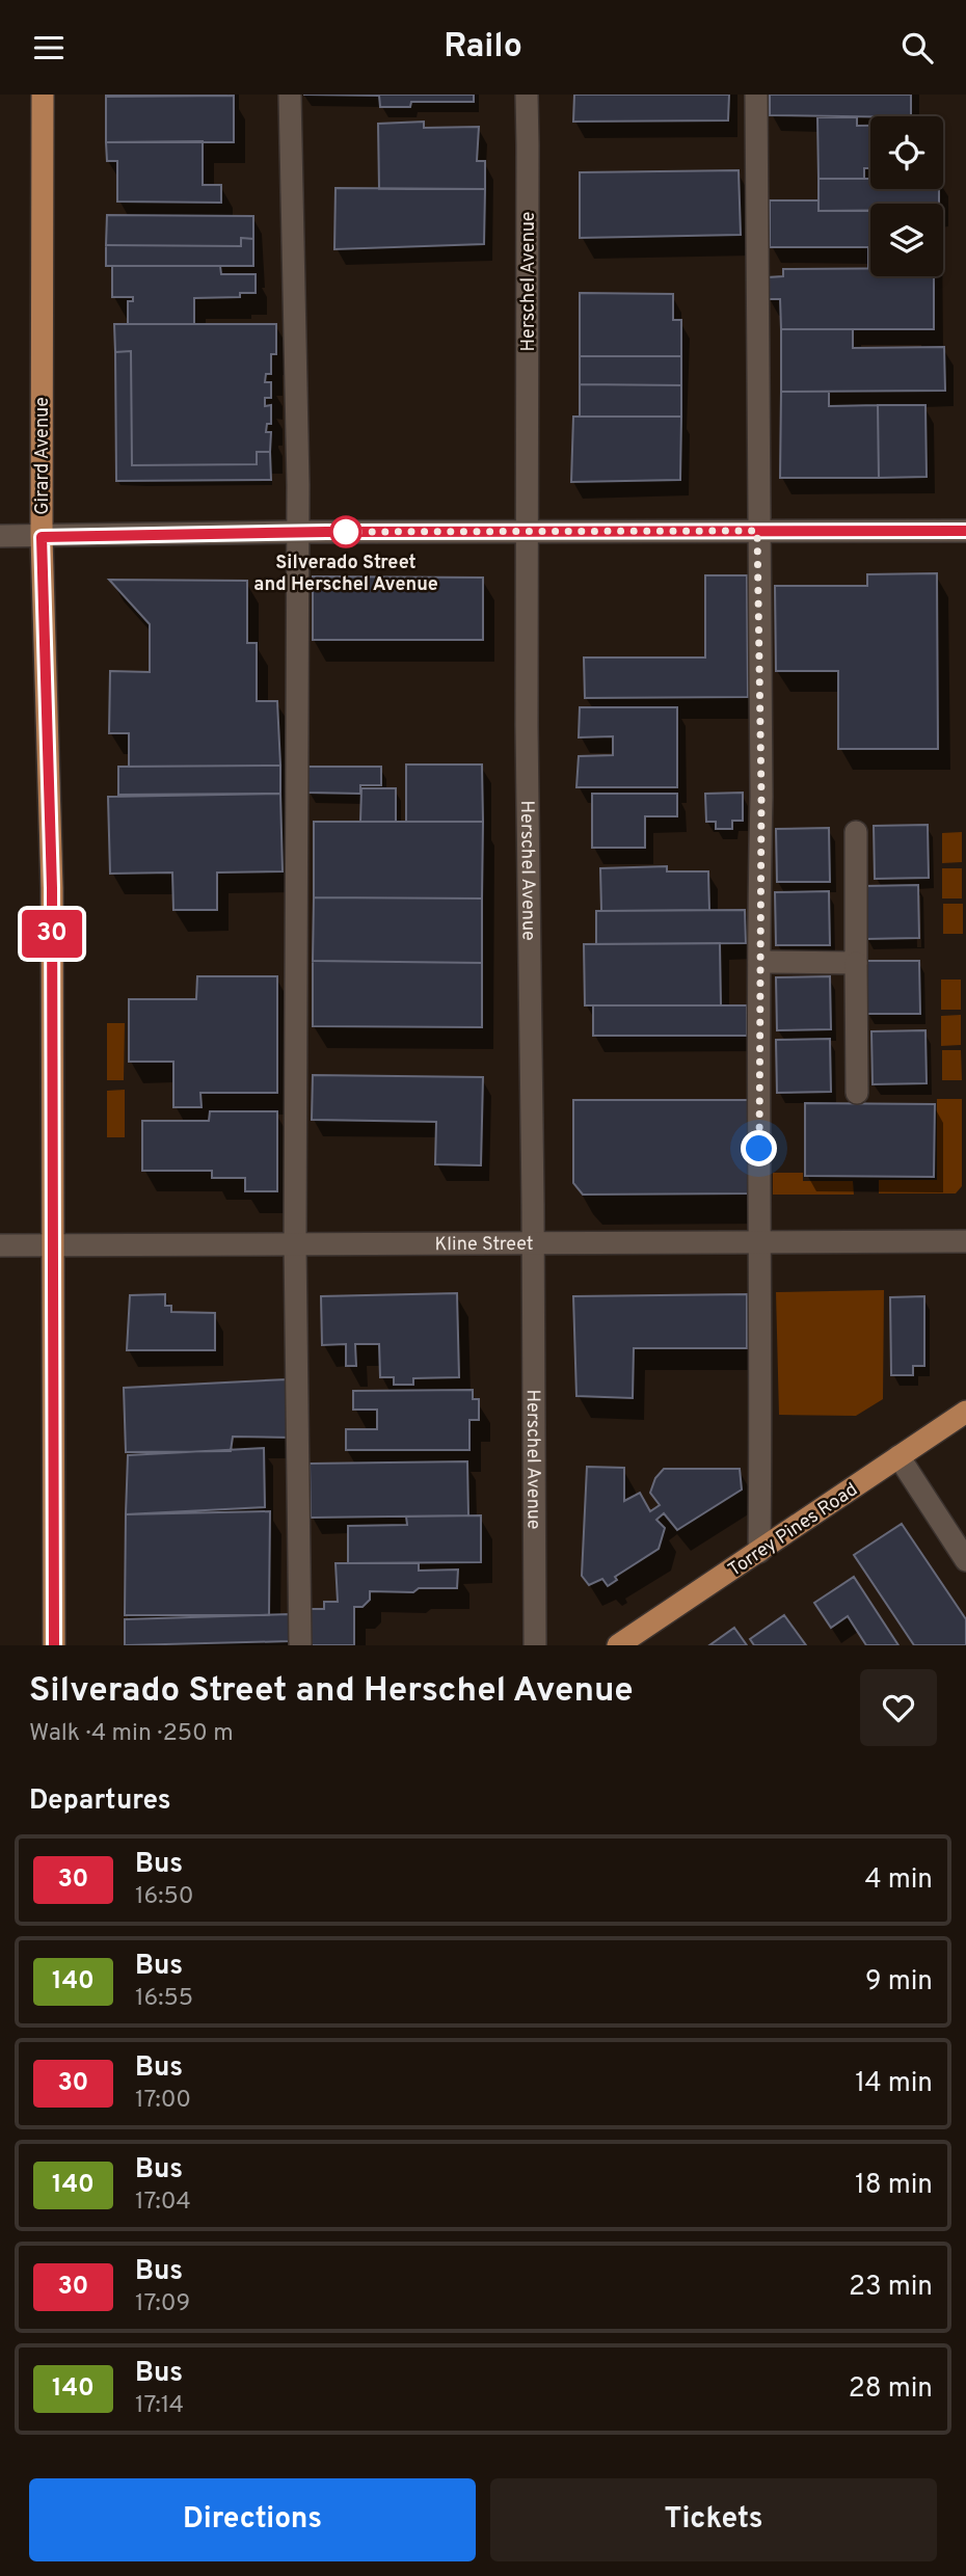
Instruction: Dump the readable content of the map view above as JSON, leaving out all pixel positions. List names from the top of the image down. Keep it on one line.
{"streets":{"main road":["Girard Avenue","Torrey Pines Road"],"street":["Herschel Avenue","Kline Street"]},"crossings":[["Herschel Avenue","Kline Street"],["Girard Avenue","Kline Street"]],"places":["Silverado Street and Herschel Avenue"],"lines":["bus line 30"],"page":{"header":"Railo","on_map":"30","heading":[["Silverado Street and Herschel Avenue","Walk · 4 min · 250 m"],"Departures"],"list":[{"mark":"30","name":"Bus","note":"16:50","value":"4 min"},{"mark":"140","name":"Bus","note":"16:55","value":"9 min"},{"mark":"30","name":"Bus","note":"17:00","value":"14 min"},{"mark":"140","name":"Bus","note":"17:04","value":"18 min"},{"mark":"30","name":"Bus","note":"17:09","value":"23 min"},{"mark":"140","name":"Bus","note":"17:14","value":"28 min"}],"buttons":["Directions","Tickets"]}}
